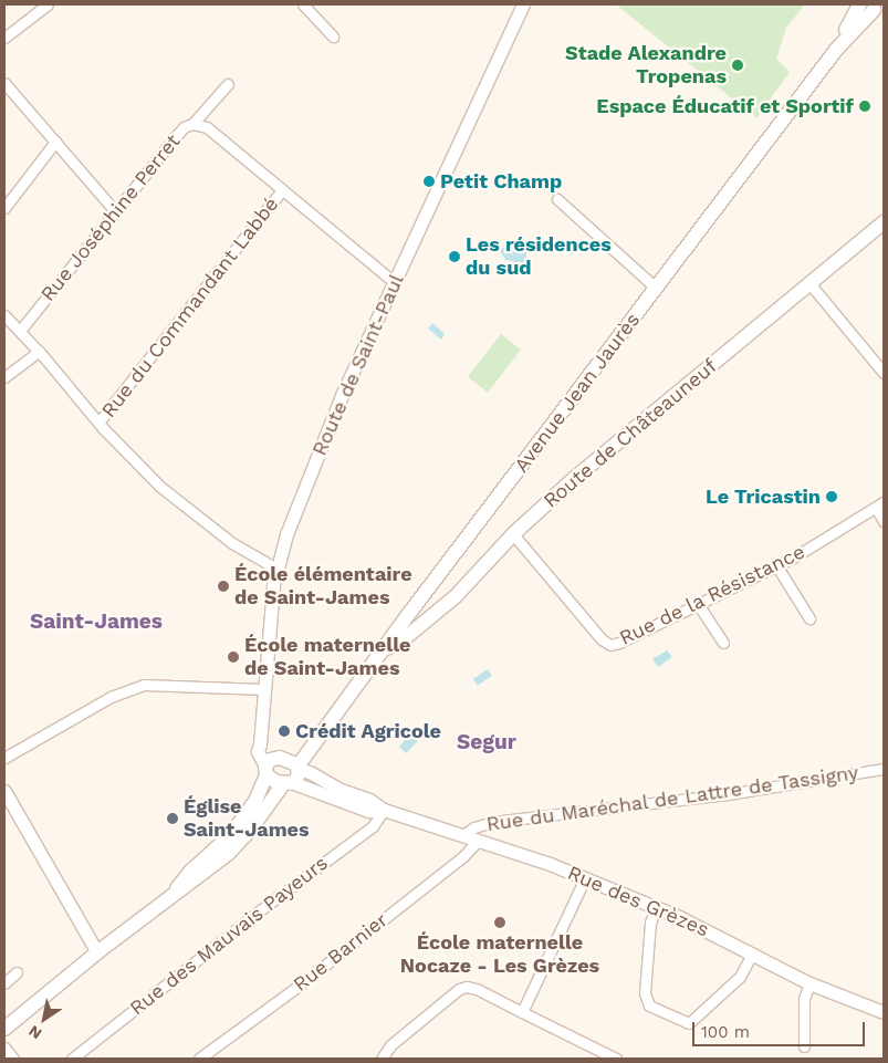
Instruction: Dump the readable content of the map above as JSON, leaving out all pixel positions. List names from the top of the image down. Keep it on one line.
{"streets":{"main road":["Avenue Jean Jaurès","Route de Châteauneuf"],"street":["Rue Joséphine Perret","Rue du Commandant Labbé","Route de Saint-Paul","Rue de la Résistance","Rue du Maréchal de Lattre de Tassigny","Rue des Grèzes","Rue des Mauvais Payeurs","Rue Barnier"]},"crossings":[["Route de Saint-Paul","Avenue Jean Jaurès"],["Route de Saint-Paul","Rue des Grèzes"],["Avenue Jean Jaurès","Route de Châteauneuf"],["Avenue Jean Jaurès","Rue des Grèzes"],["Route de Châteauneuf","Rue de la Résistance"],["Rue du Maréchal de Lattre de Tassigny","Rue des Grèzes"],["Rue des Grèzes","Rue des Mauvais Payeurs"],["Rue des Grèzes","Rue Barnier"]],"districts":["Saint-James","Segur"],"places":["Stade Alexandre Tropenas","Espace Éducatif et Sportif","Petit Champ","Les résidences du sud","Le Tricastin","École élémentaire de Saint-James","École maternelle de Saint-James","Crédit Agricole","Église Saint-James","École maternelle Nocaze - Les Grèzes"],"scale_bar":"100 m","north":"bottom left"}
